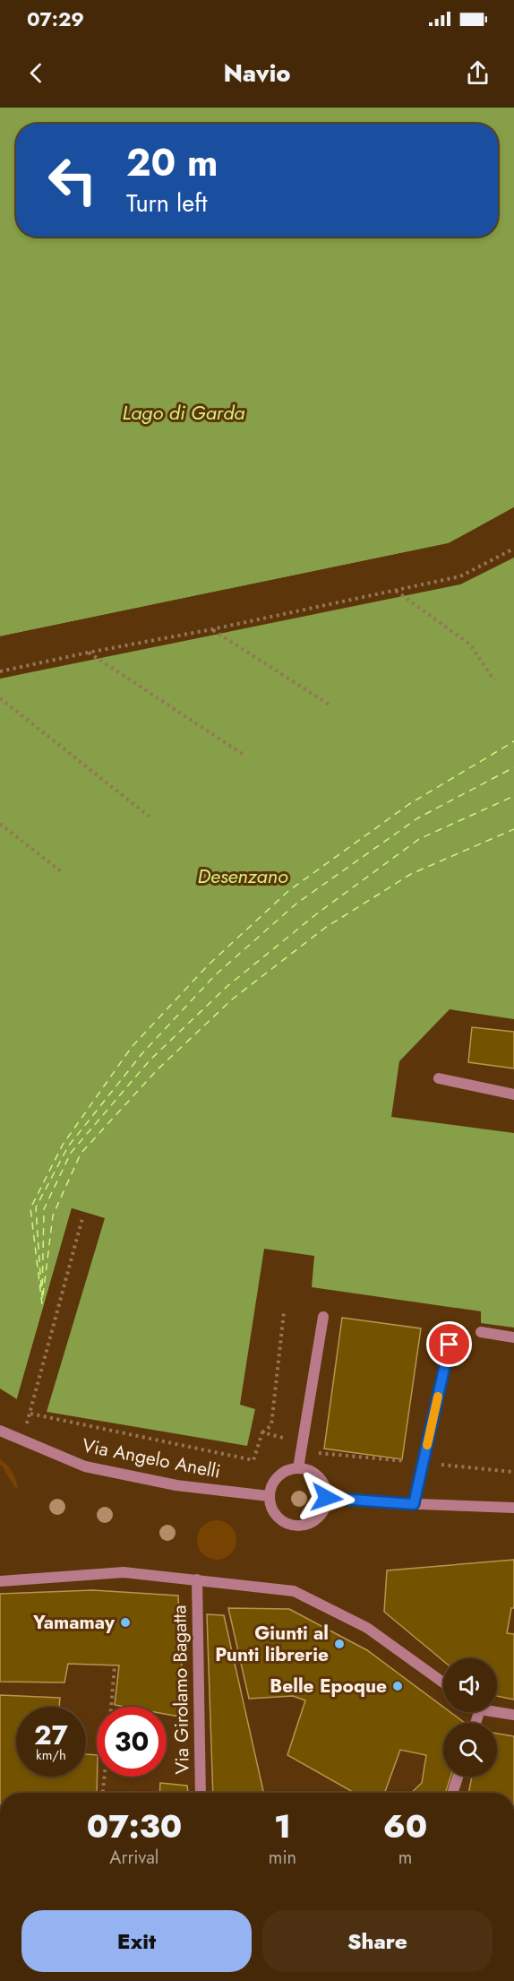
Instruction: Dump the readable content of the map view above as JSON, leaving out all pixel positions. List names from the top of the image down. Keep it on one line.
{"streets":{"street":["Via Angelo Anelli","Via Girolamo Bagatta"]},"water":["Lago di Garda","Desenzano"],"places":["Yamamay","Giunti al Punti librerie","Belle Epoque"],"page":{"status":"07:29","header":"Navio","turn":["20 m","Turn left"],"speed":"27 km/h","limit":"30","eta":["07:30","Arrival","1","min","60","m"],"buttons":["Exit","Share"]}}
